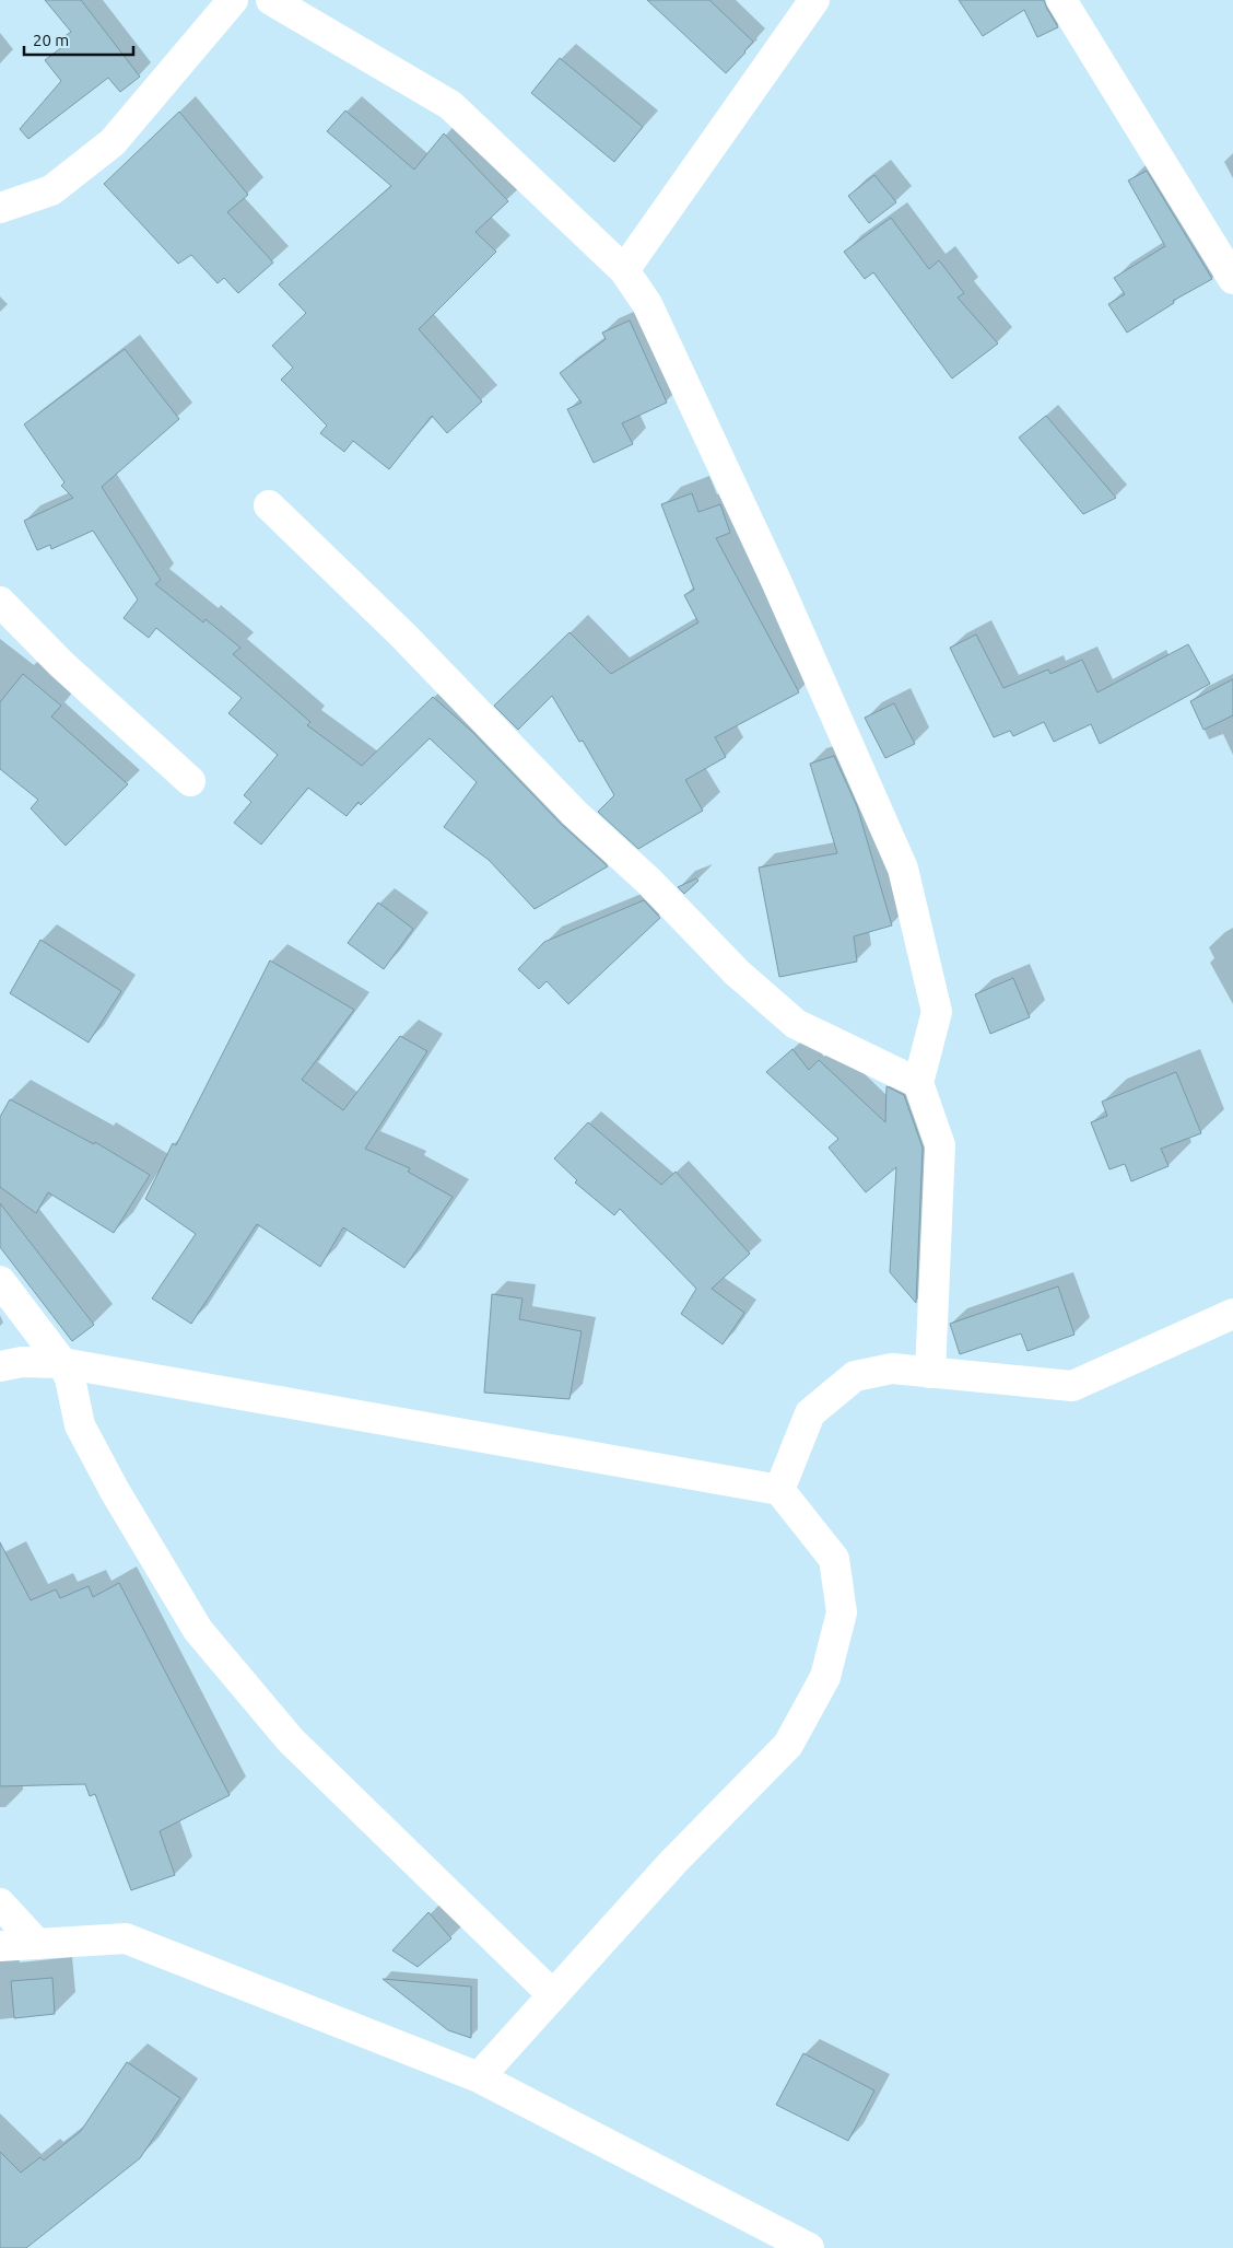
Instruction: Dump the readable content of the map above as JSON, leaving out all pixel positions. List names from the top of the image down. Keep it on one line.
{"scale_bar":"20 m"}
